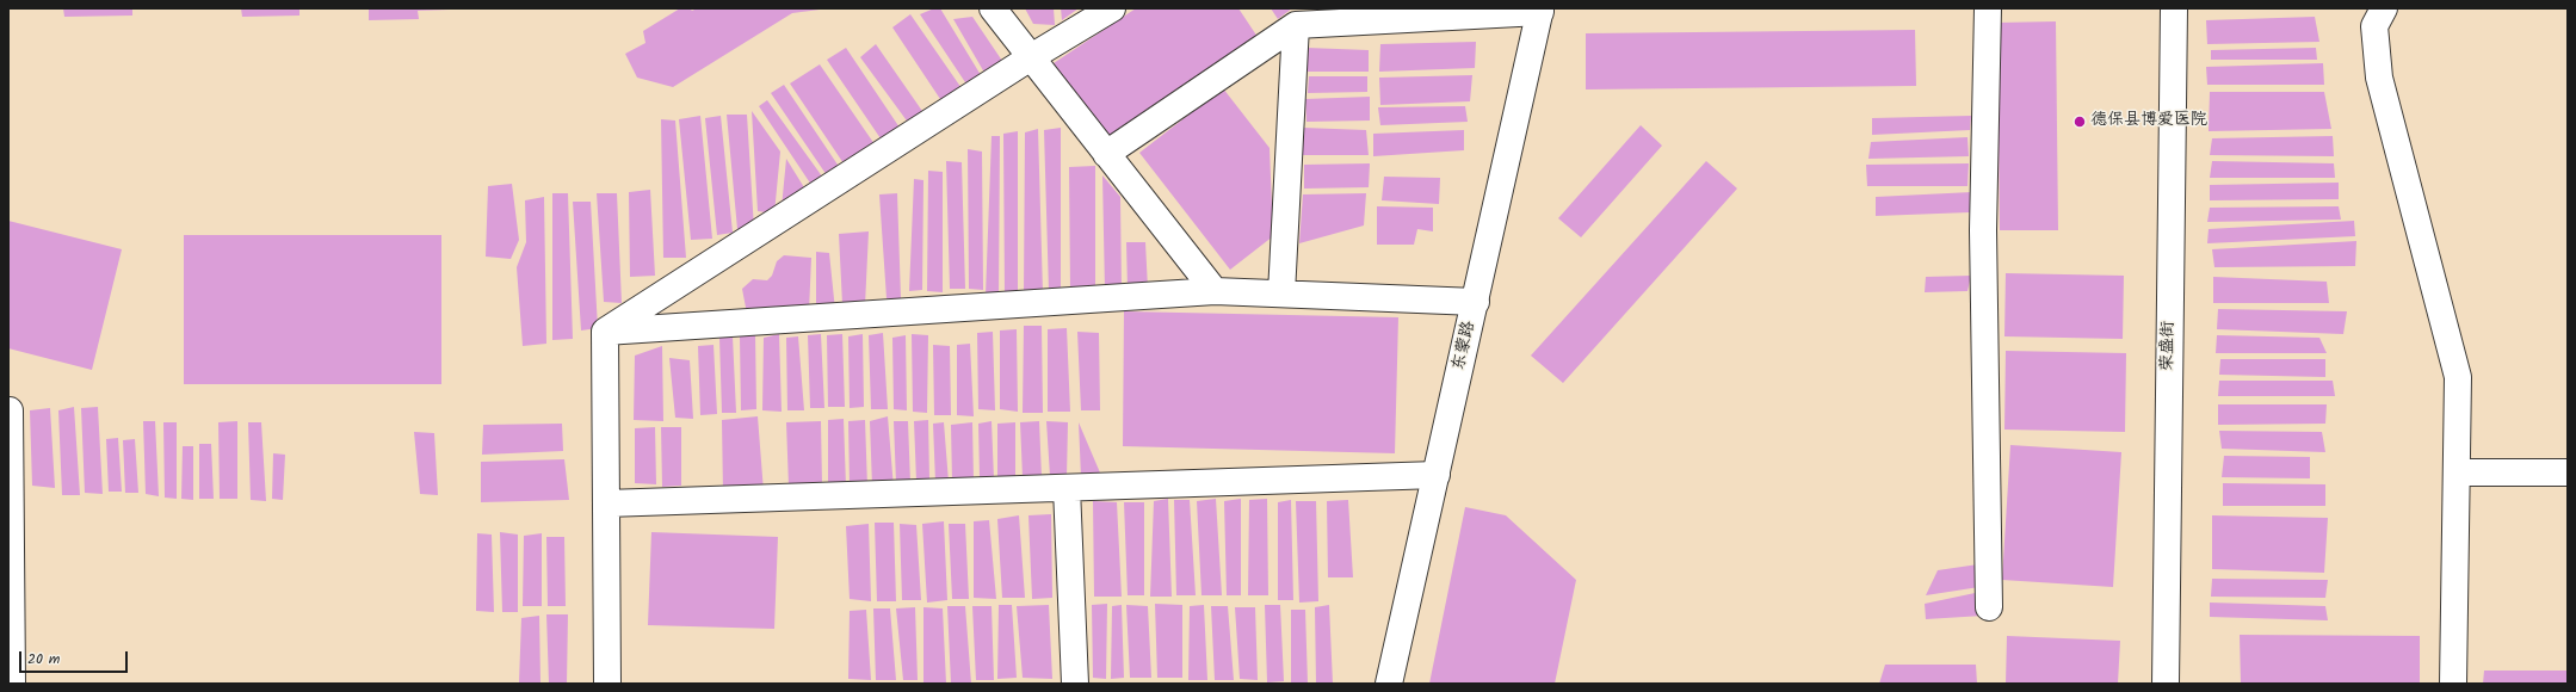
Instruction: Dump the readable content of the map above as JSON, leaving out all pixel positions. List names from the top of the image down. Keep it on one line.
{"streets":{"street":["东蒙路","荣盛街"]},"places":["德保县博爱医院"],"scale_bar":"20 m"}
